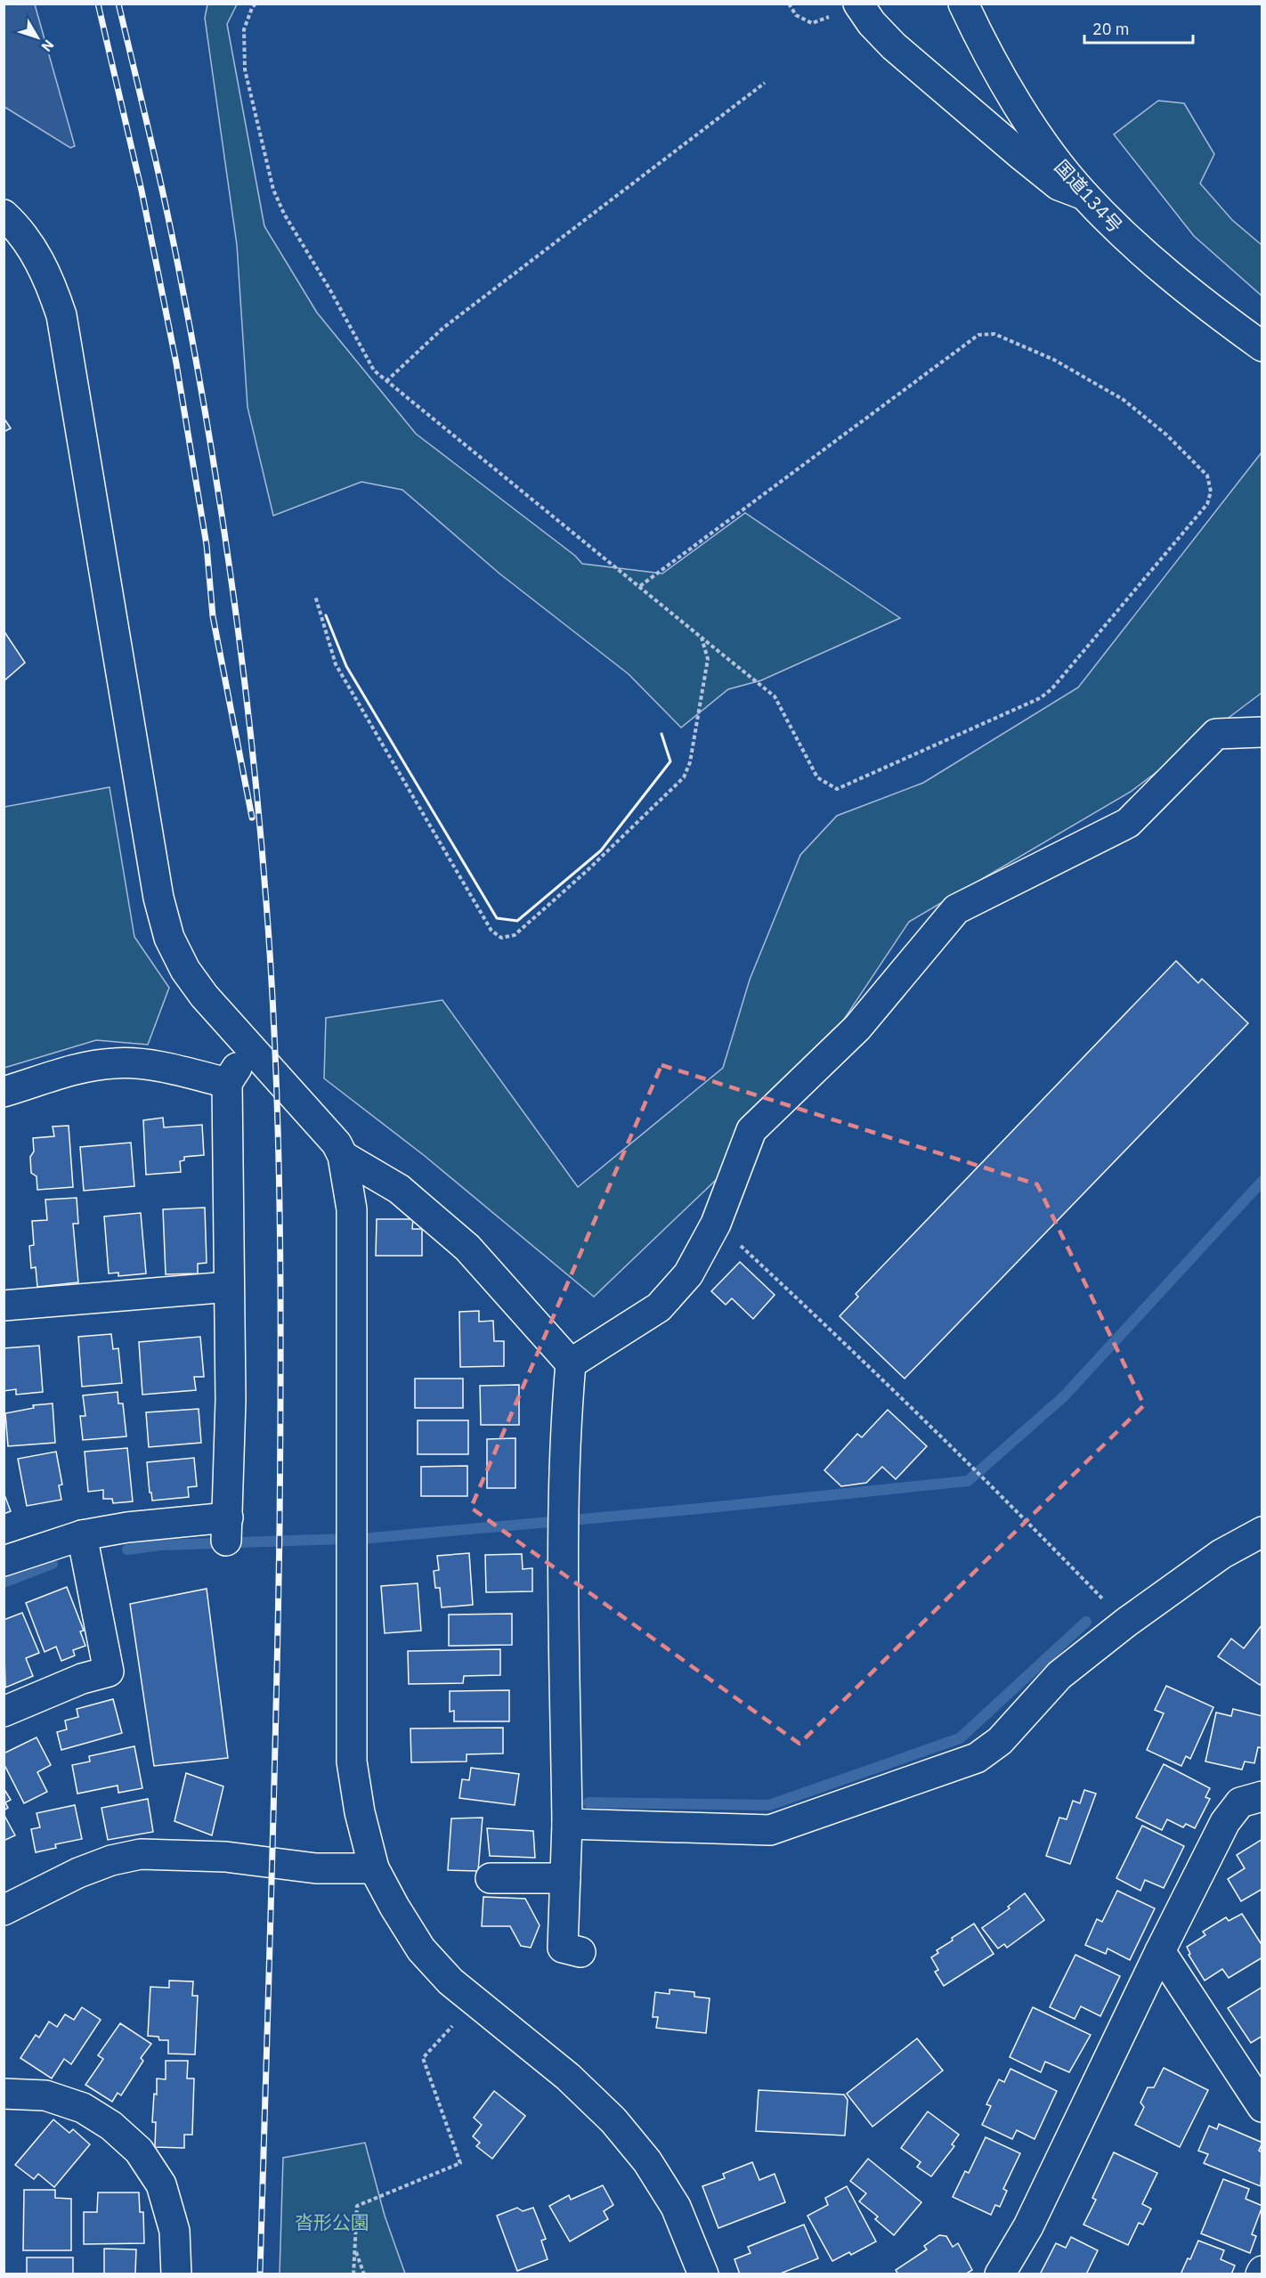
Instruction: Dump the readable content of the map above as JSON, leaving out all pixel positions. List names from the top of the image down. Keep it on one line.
{"streets":{"main road":["国道134号"]},"parks":["沓形公園"],"scale_bar":"20 m","north":"bottom right"}
